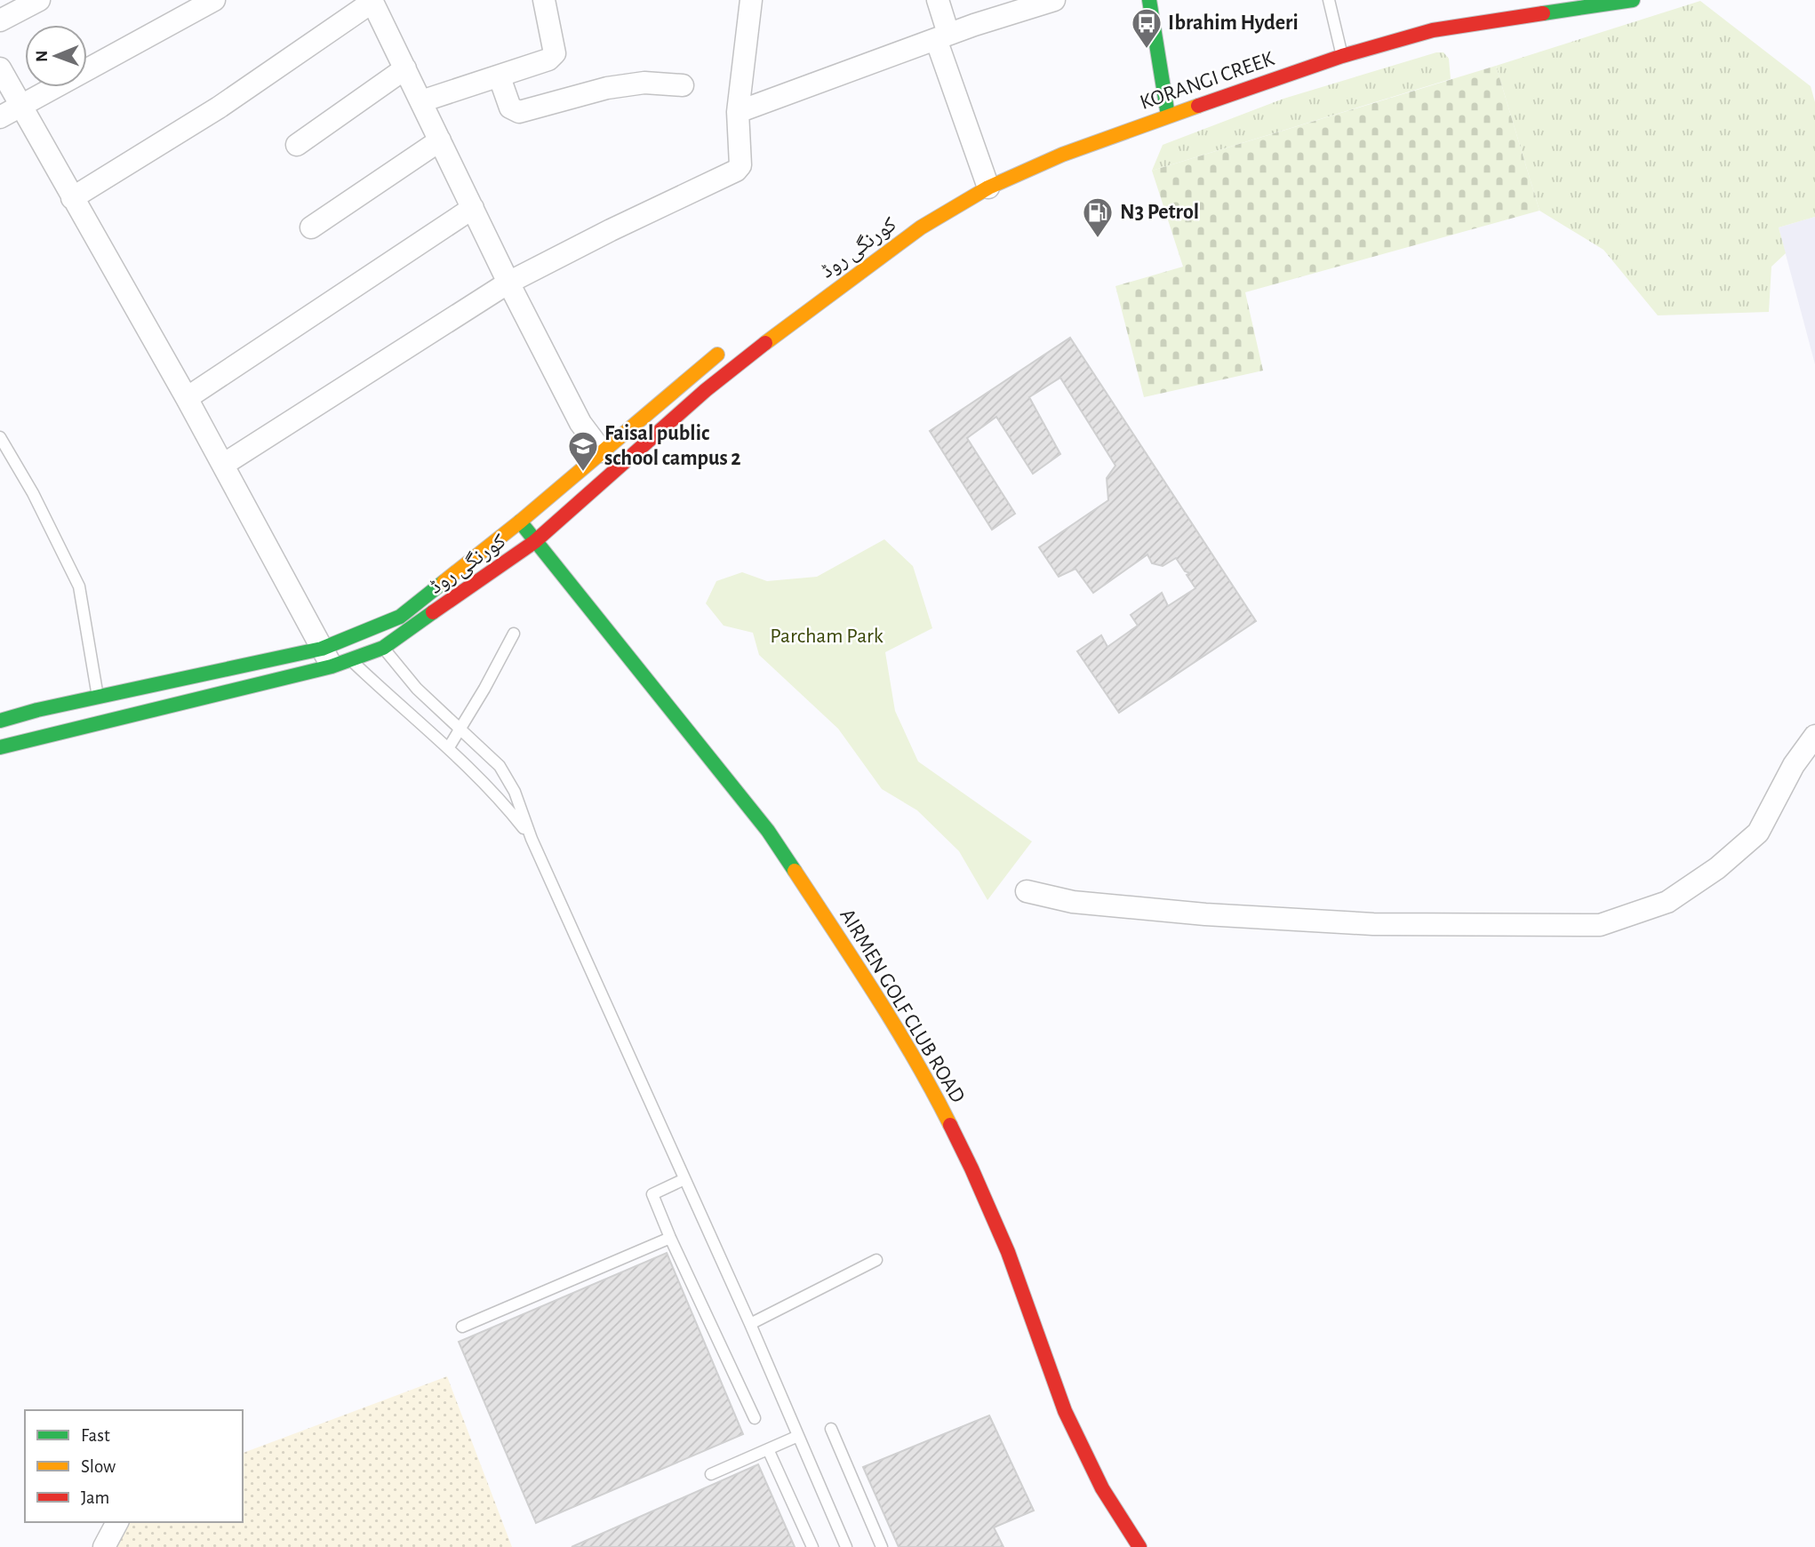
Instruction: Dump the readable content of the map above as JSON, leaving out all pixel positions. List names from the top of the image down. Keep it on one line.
{"streets":{"main road":["KORANGI CREEK","کورنگی روڈ","AIRMEN GOLF CLUB ROAD"]},"crossings":[["KORANGI CREEK","کورنگی روڈ"],["کورنگی روڈ","AIRMEN GOLF CLUB ROAD"]],"parks":["Parcham Park"],"places":{"bus stop":["Ibrahim Hyderi"],"fuel station":["N3 Petrol"],"school or university":["Faisal public school campus 2"]},"legend":["Fast","Slow","Jam"],"north":"left"}
